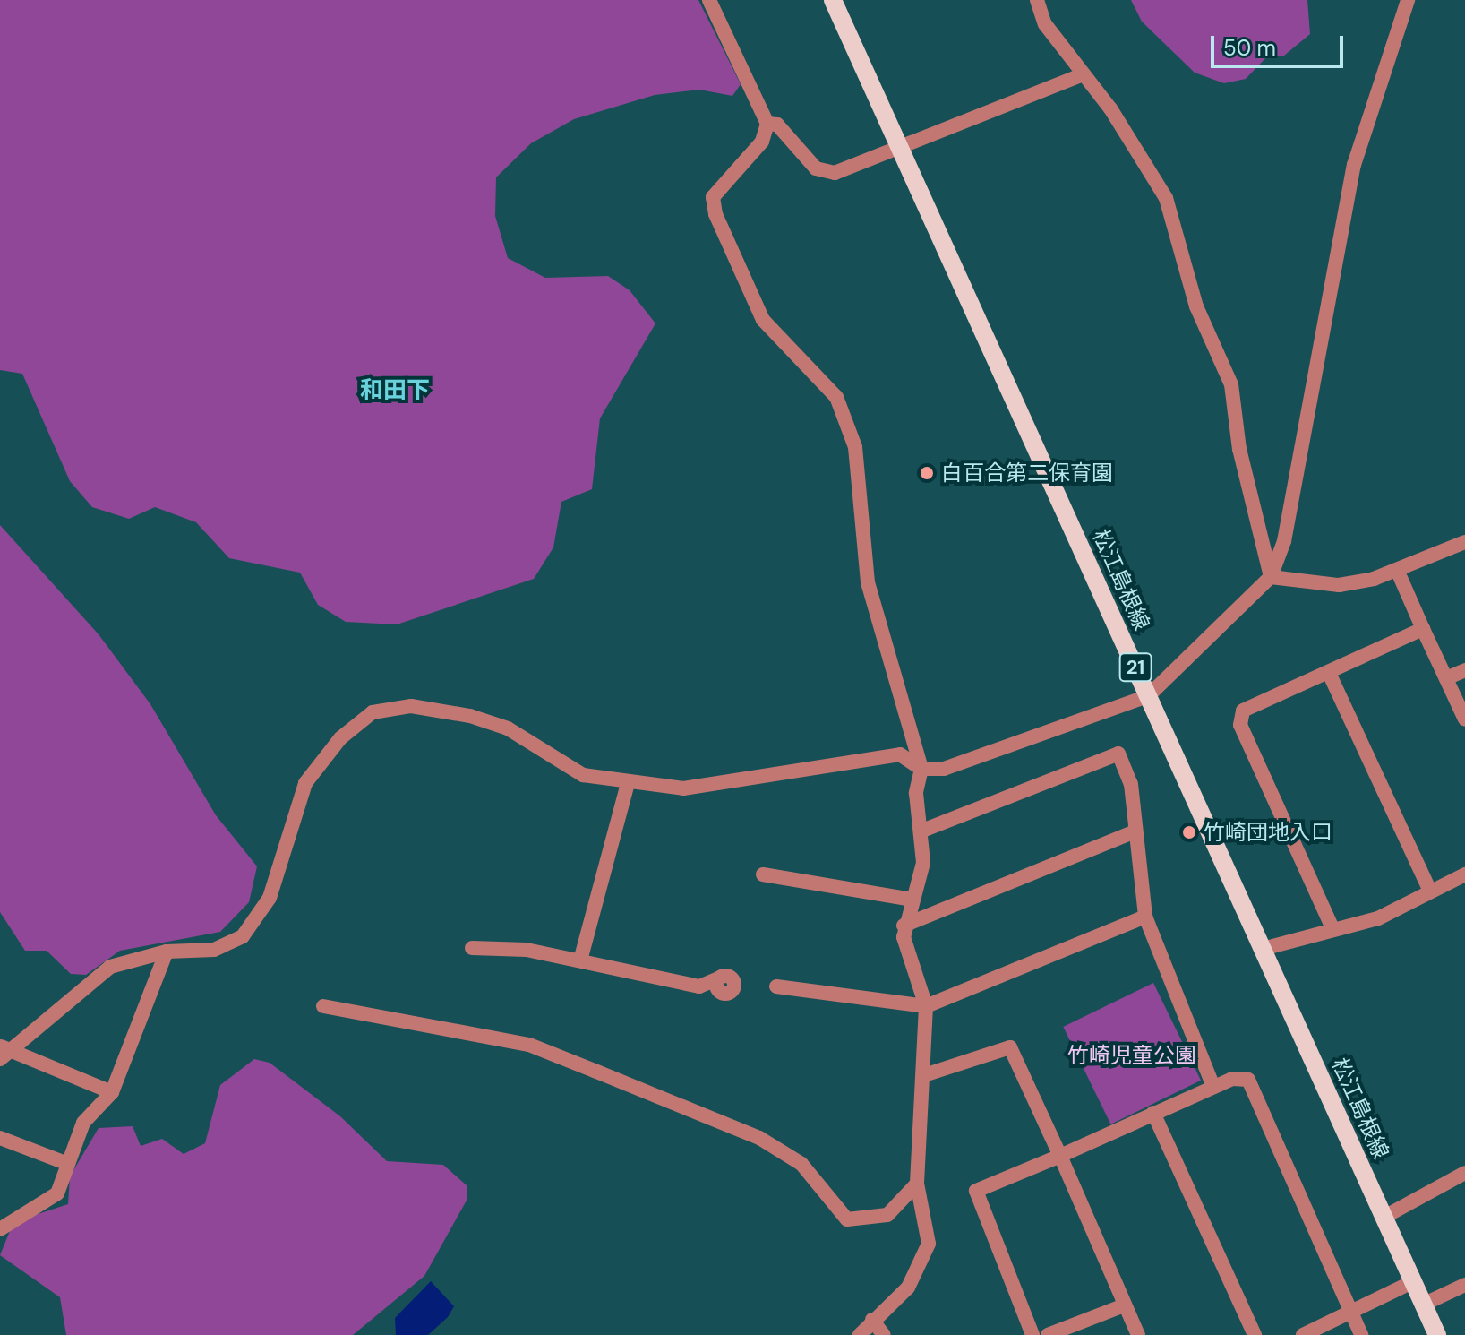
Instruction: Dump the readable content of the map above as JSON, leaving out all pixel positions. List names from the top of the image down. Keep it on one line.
{"streets":{"main road":["松江島根線","21"]},"districts":["和田下"],"parks":["竹崎児童公園"],"places":["白百合第二保育園","竹崎団地入口"],"scale_bar":"50 m"}
